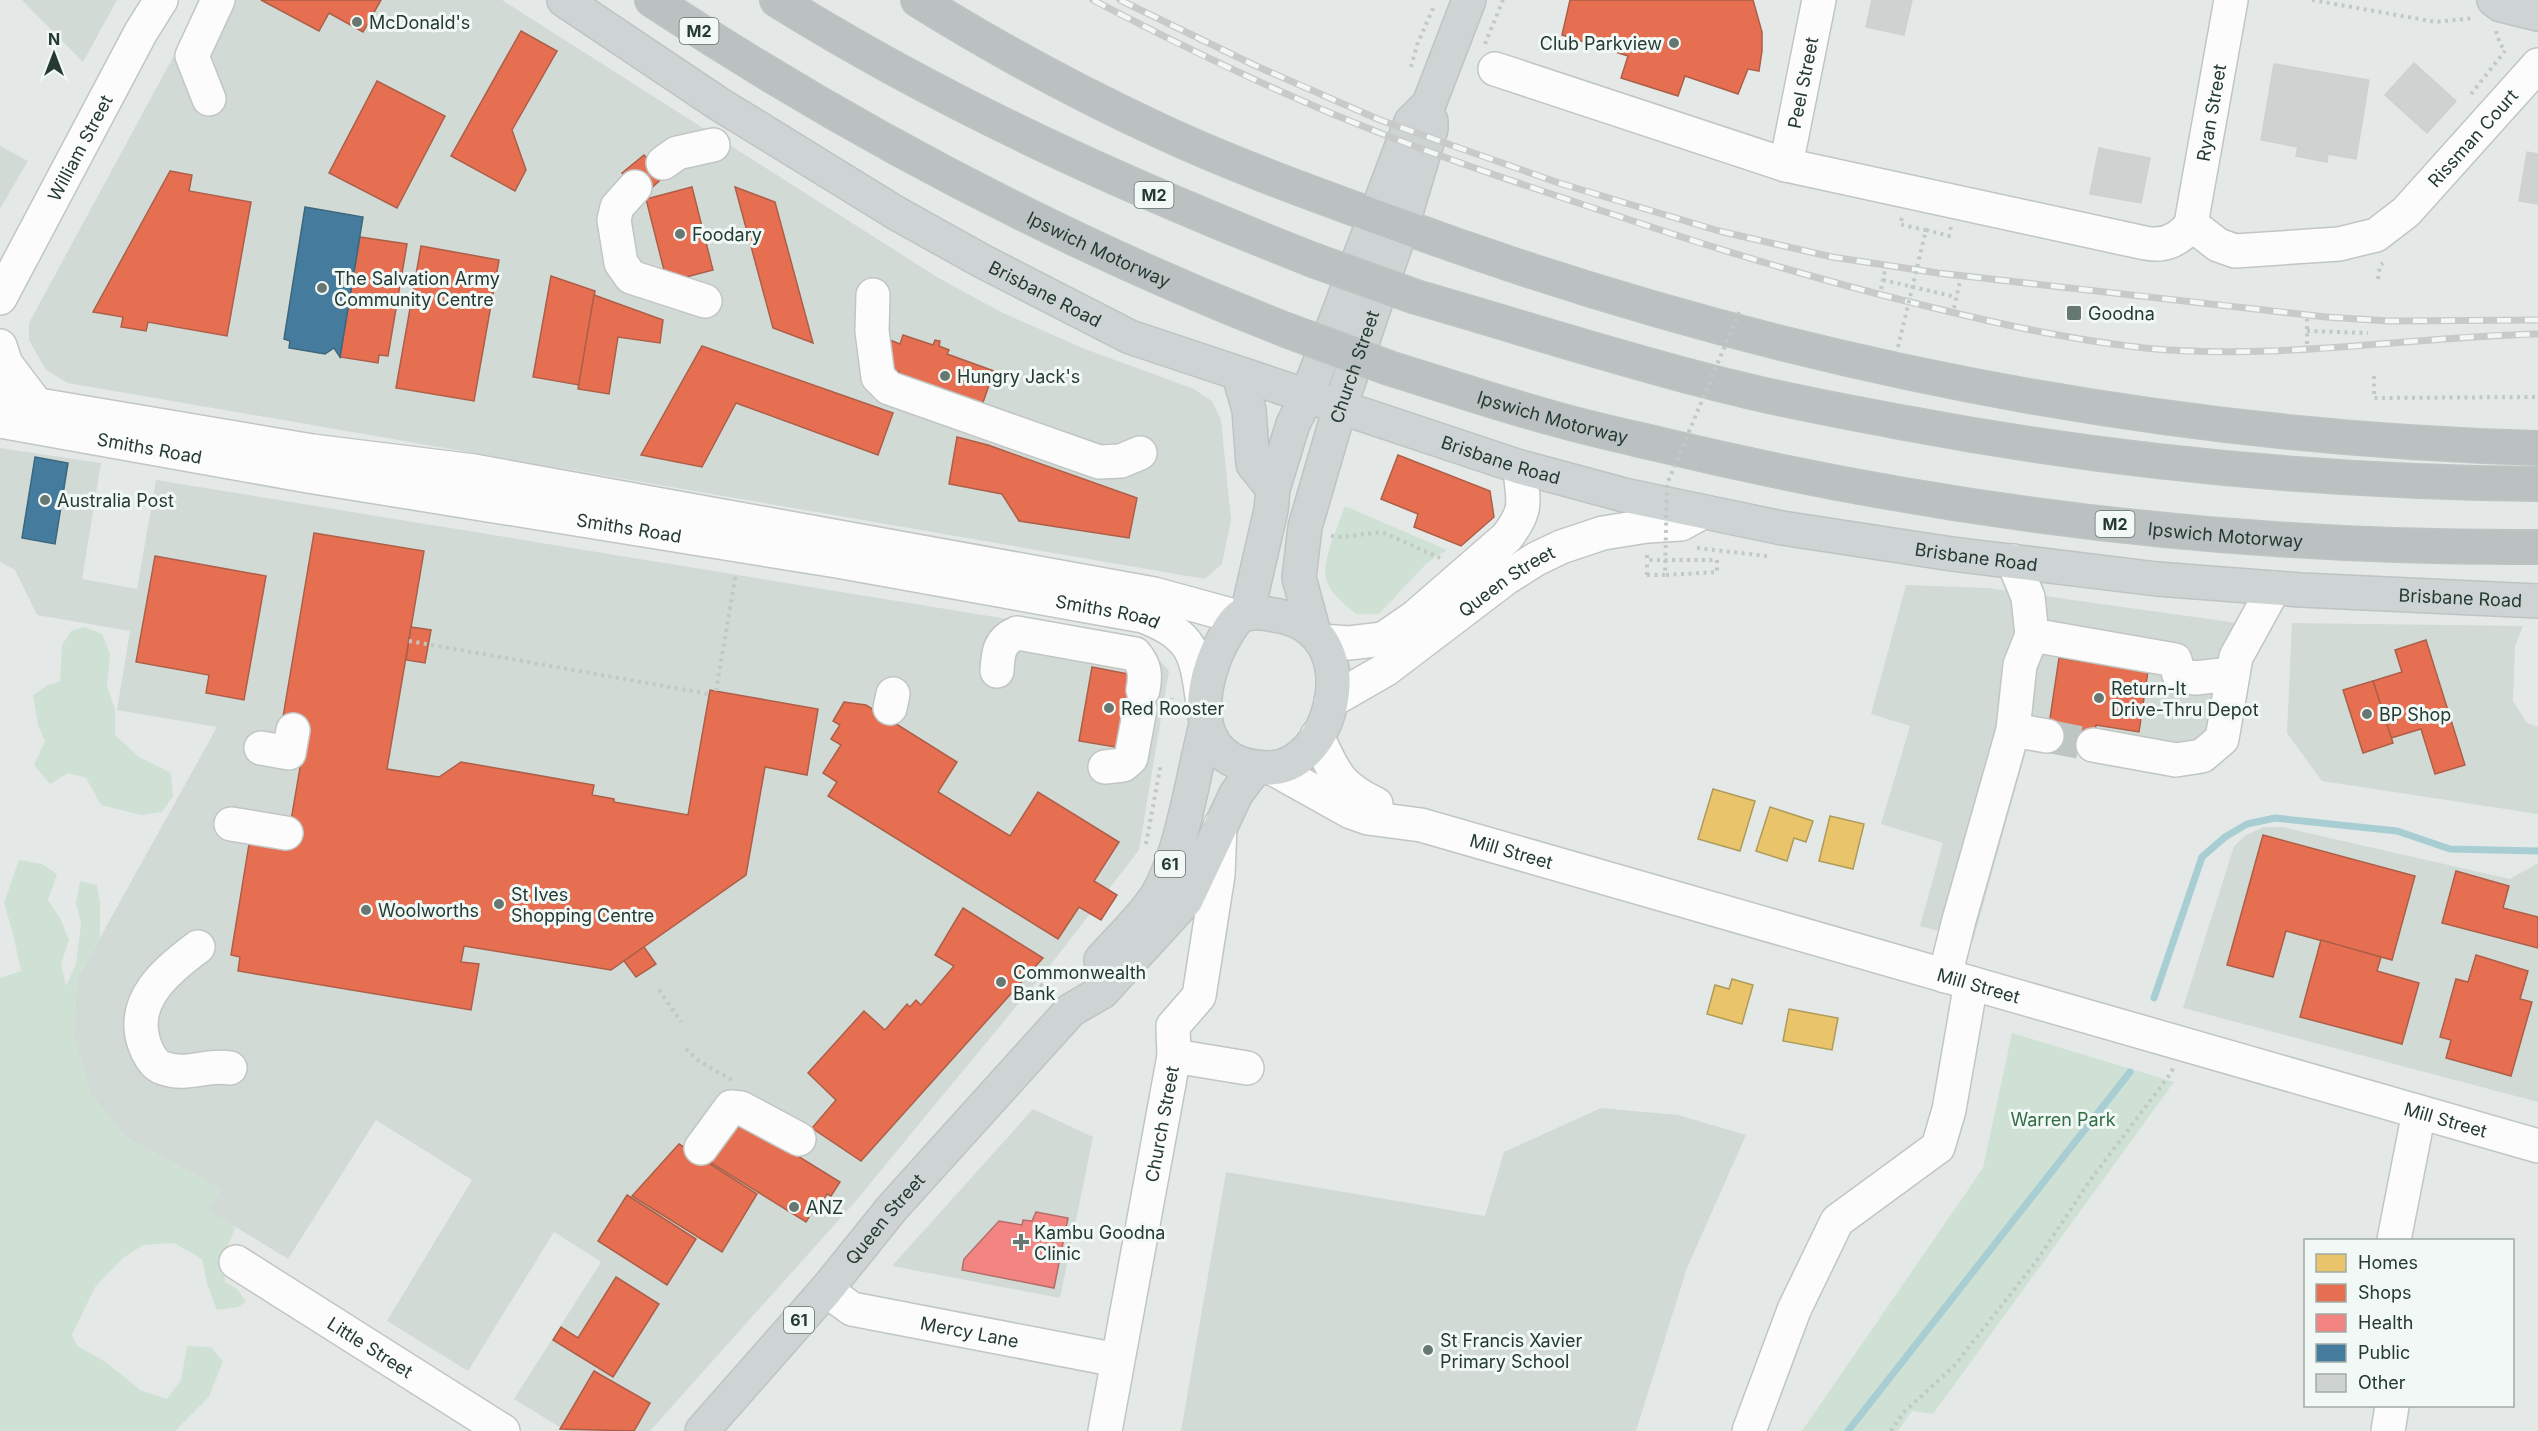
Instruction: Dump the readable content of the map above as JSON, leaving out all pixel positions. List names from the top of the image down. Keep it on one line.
{"streets":{"highway":["M2","Ipswich Motorway"],"main road":["Brisbane Road","Church Street","Queen Street","61"],"street":["Peel Street","Ryan Street","Rissman Court","William Street","Smiths Road","Mill Street","Mercy Lane","Little Street"]},"crossings":[["Ryan Street","Rissman Court"],["Brisbane Road","Church Street"],["Brisbane Road","Queen Street"],["Church Street","Smiths Road"],["Church Street","Queen Street"],["Church Street","Mill Street"],["Church Street","61"],["Church Street","Mercy Lane"],["Smiths Road","Queen Street"],["Smiths Road","Mill Street"],["Smiths Road","61"],["Queen Street","Mill Street"],["Queen Street","61"],["Queen Street","Mercy Lane"],["Mill Street","61"]],"parks":["Warren Park"],"places":{"other":["McDonald's","Club Parkview","Foodary","The Salvation Army Community Centre","Hungry Jack's","Australia Post","Return-It Drive-Thru Depot","Red Rooster","BP Shop","St Ives Shopping Centre","Woolworths","Commonwealth Bank","ANZ","St Francis Xavier Primary School"],"transit":["Goodna"],"health":["Kambu Goodna Clinic"]},"legend":["Homes","Shops","Health","Public","Other"],"north":"top"}
